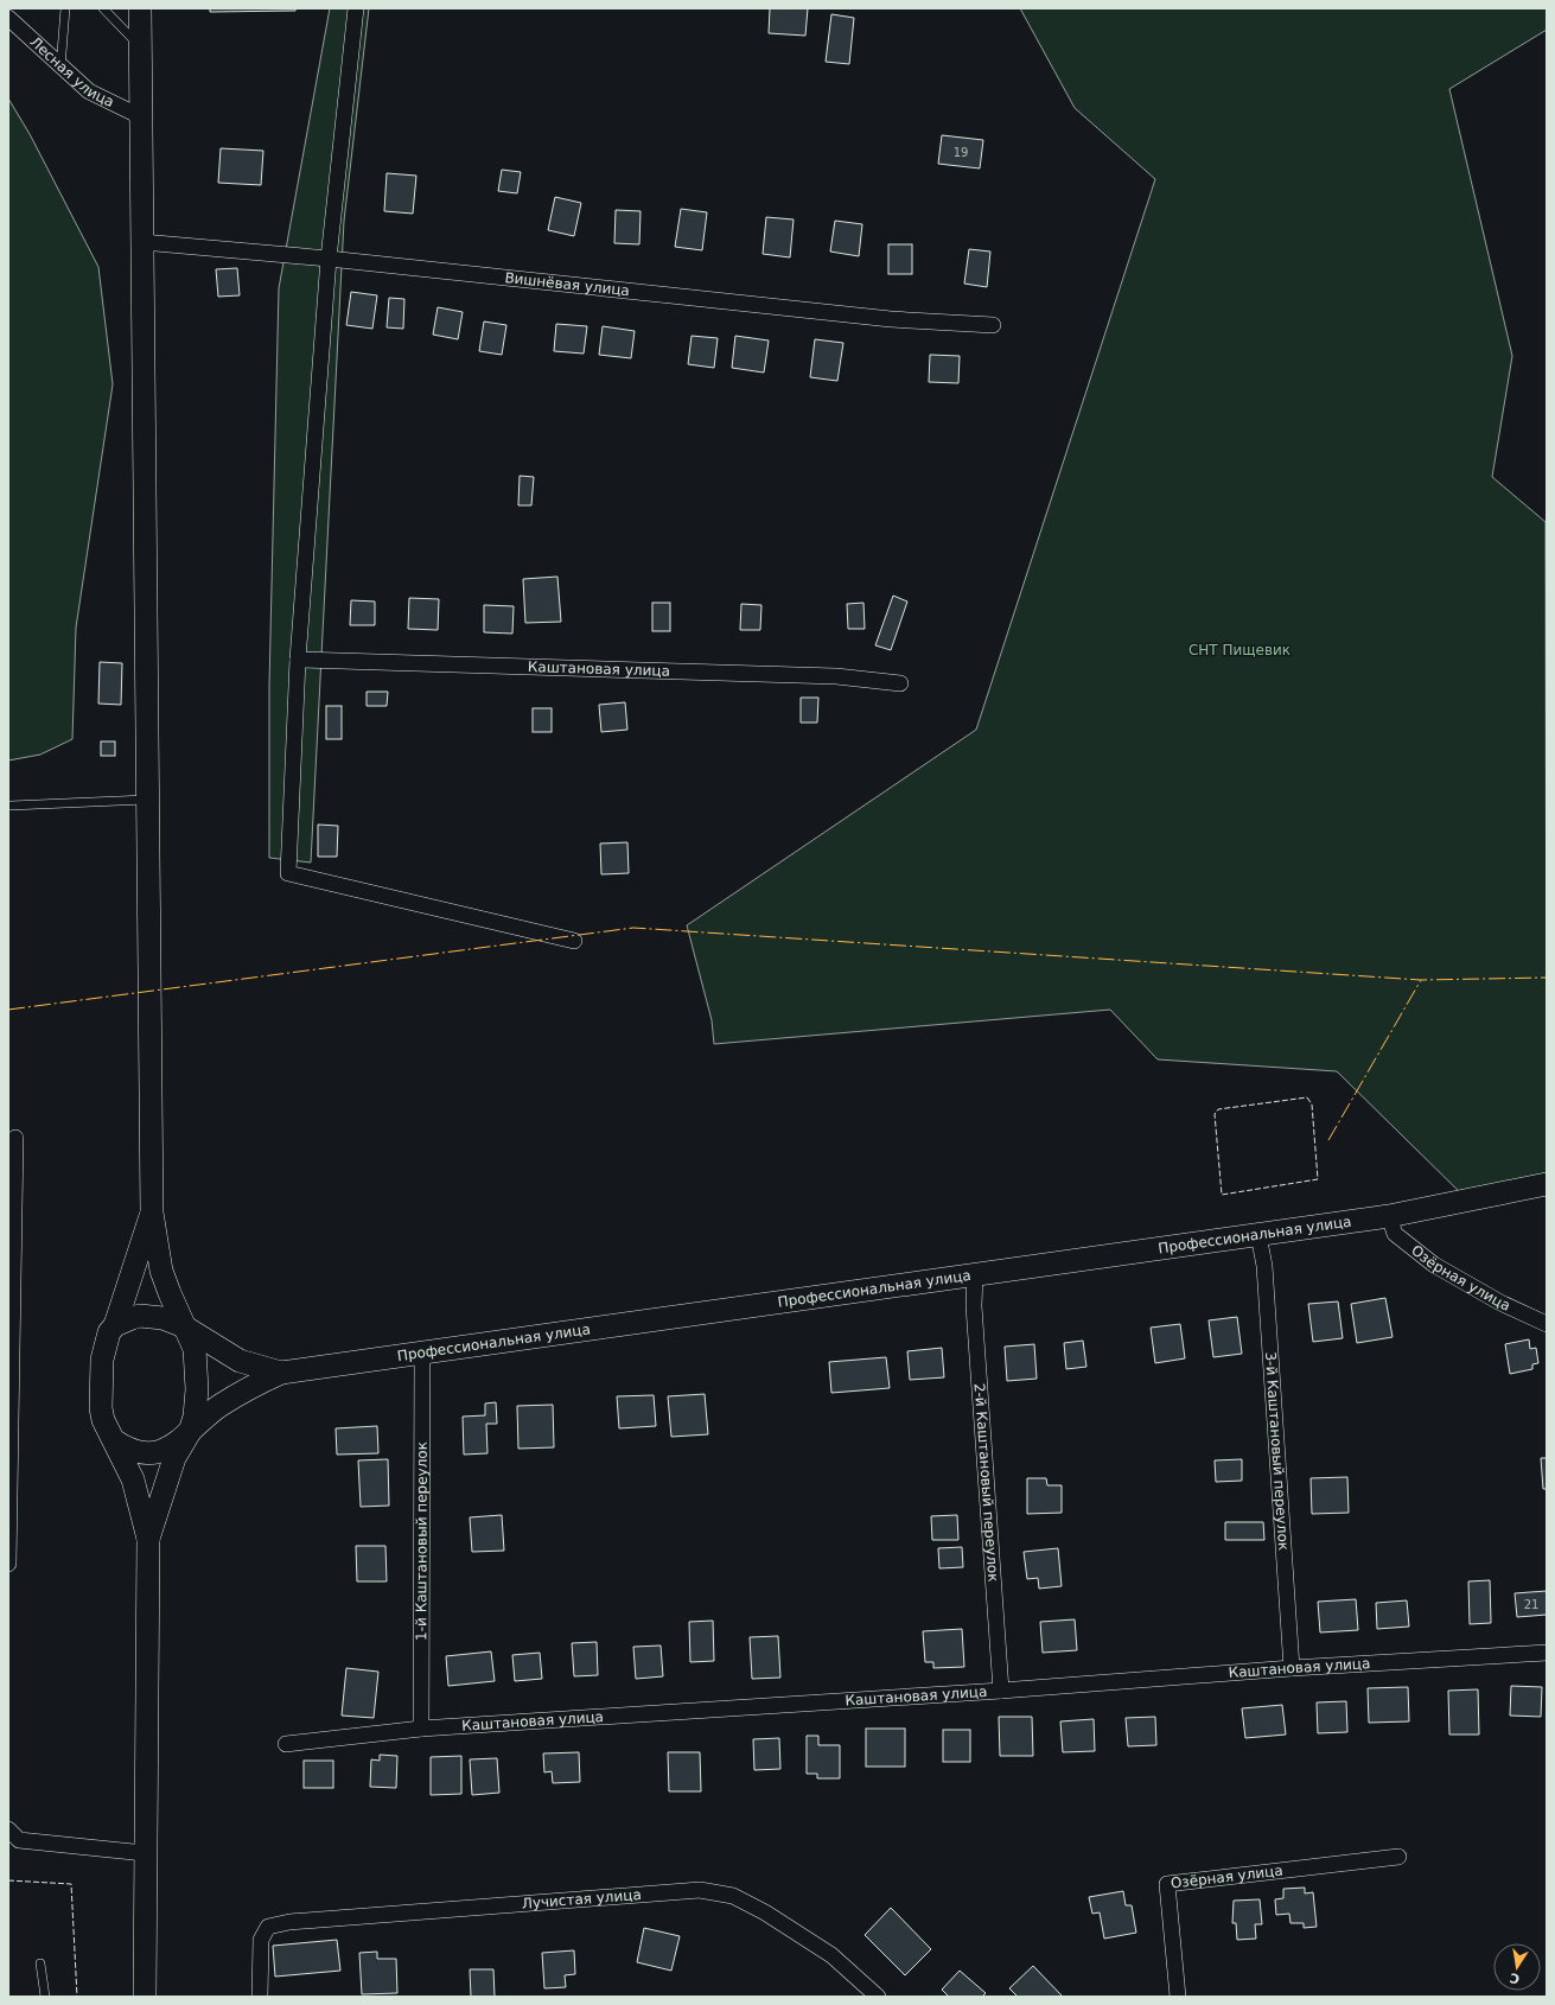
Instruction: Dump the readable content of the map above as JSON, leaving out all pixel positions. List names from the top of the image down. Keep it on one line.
{"streets":{"main road":["Профессиональная улица"],"street":["Лесная улица","Вишнёвая улица","Каштановая улица","Озёрная улица","3-й Каштановый переулок","2-й Каштановый переулок","1-й Каштановый переулок","Лучистая улица"]},"crossings":[["Каштановая улица","3-й Каштановый переулок"],["Каштановая улица","2-й Каштановый переулок"],["Каштановая улица","1-й Каштановый переулок"],["Профессиональная улица","Озёрная улица"],["Профессиональная улица","3-й Каштановый переулок"],["Профессиональная улица","2-й Каштановый переулок"],["Профессиональная улица","1-й Каштановый переулок"]],"parks":["СНТ Пищевик"],"house_numbers":["19","21"],"north":"bottom"}
